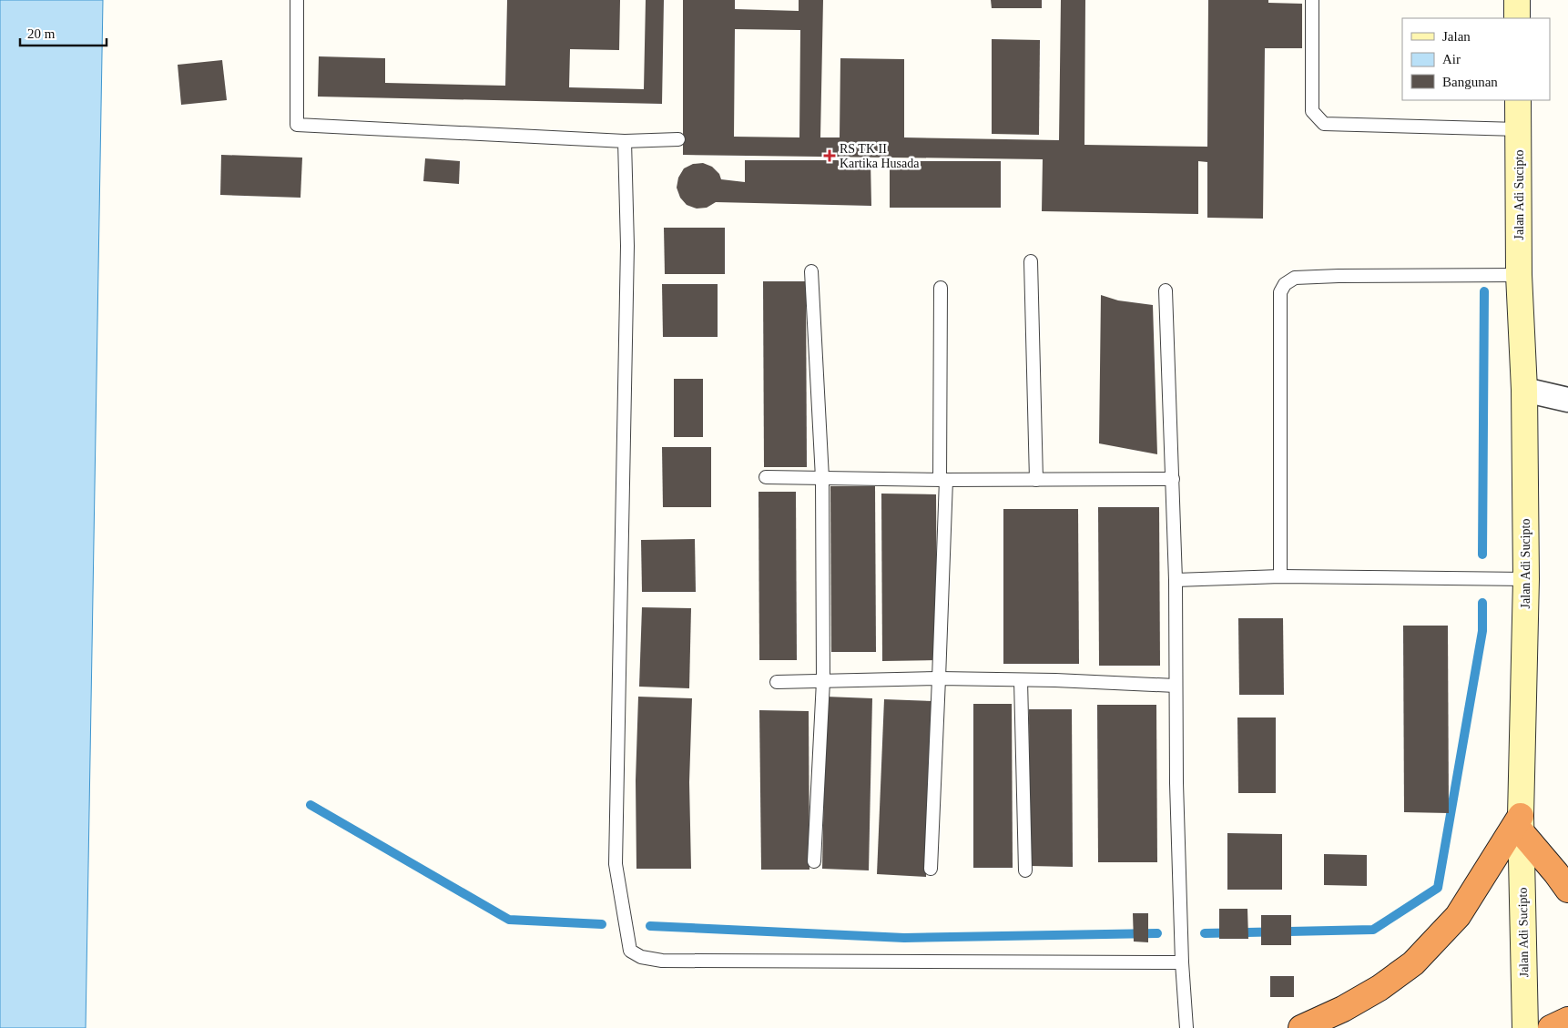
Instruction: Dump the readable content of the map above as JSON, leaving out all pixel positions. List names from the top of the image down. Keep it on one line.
{"streets":{"main road":["Jalan Adi Sucipto"]},"places":{"health":["RS TK II Kartika Husada"]},"legend":["Jalan","Air","Bangunan"],"scale_bar":"20 m"}
